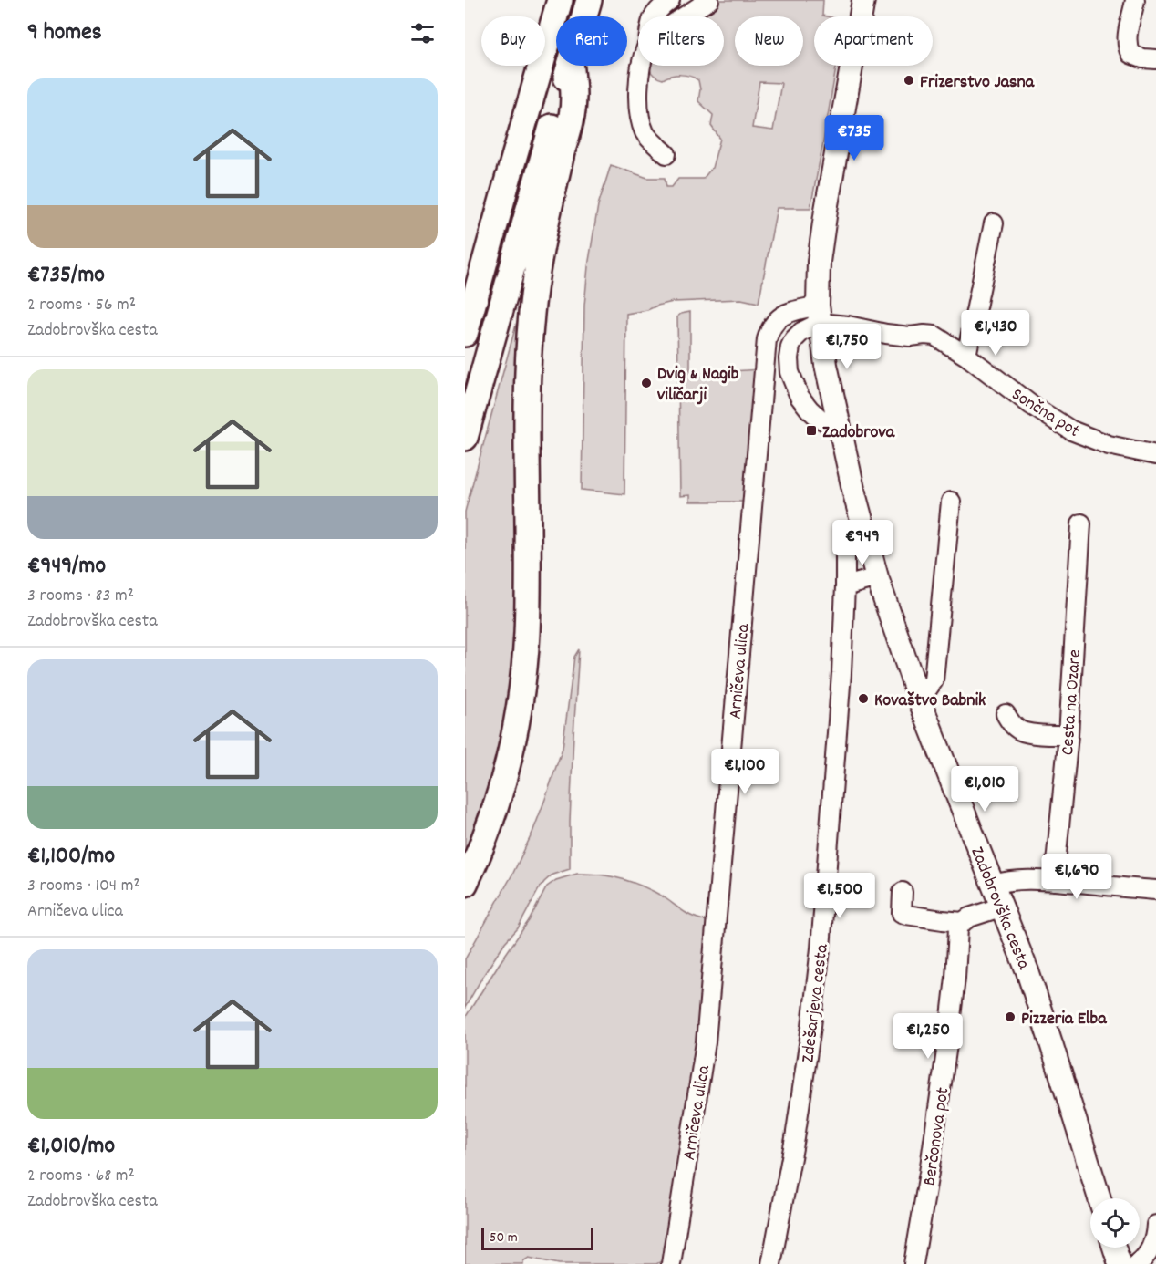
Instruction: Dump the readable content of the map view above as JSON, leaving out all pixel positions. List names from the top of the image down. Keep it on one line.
{"streets":{"main road":["Zadobrovška cesta"],"street":["Sončna pot","Arničeva ulica","Cesta na Ozare","Zdešarjeva cesta","Berčonova pot"]},"crossings":[["Sončna pot","Arničeva ulica"],["Sončna pot","Zadobrovška cesta"],["Arničeva ulica","Zadobrovška cesta"]],"places":{"other":["Frizerstvo Jasna","Dvig & Nagib viličarji","Kovaštvo Babnik","Pizzeria Elba"],"transit":["Zadobrova"]},"scale_bar":"50 m","page":{"heading":"9 homes","chip":["Buy","Rent","Filters","New","Apartment"],"list":[{"name":"€735/mo","note":"2 rooms · 56 m² · Zadobrovška cesta"},{"name":"€949/mo","note":"3 rooms · 83 m² · Zadobrovška cesta"},{"name":"€1,100/mo","note":"3 rooms · 104 m² · Arničeva ulica"},{"name":"€1,010/mo","note":"2 rooms · 68 m² · Zadobrovška cesta"}],"price":["€735","€1,430","€1,750","€949","€1,100","€1,010","€1,690","€1,500","€1,250"],"scale":"50 m"}}
